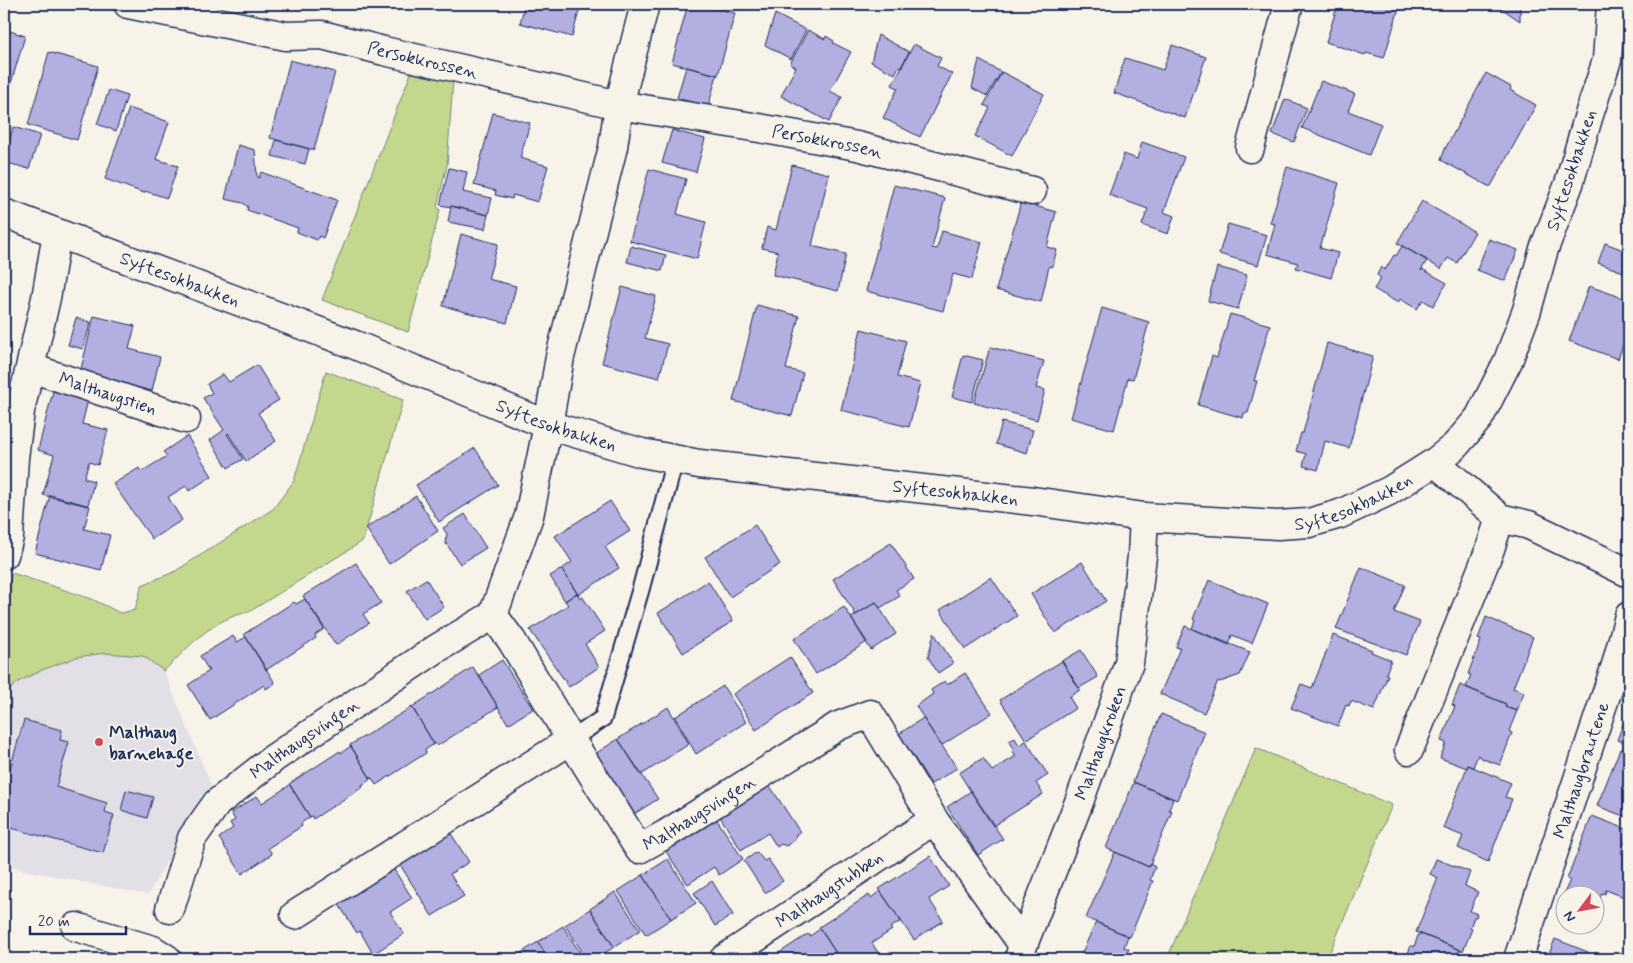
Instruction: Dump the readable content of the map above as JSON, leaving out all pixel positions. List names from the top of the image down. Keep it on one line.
{"streets":{"street":["Persokkrossen","Syftesokbakken","Malthaugstien","Malthaugsvingen","Malthaugkroken","Malthaugbrautene","Malthaugstubben"]},"crossings":[["Syftesokbakken","Malthaugkroken"],["Malthaugsvingen","Malthaugstubben"]],"places":["Malthaug barnehage"],"scale_bar":"20 m","north":"bottom left"}
